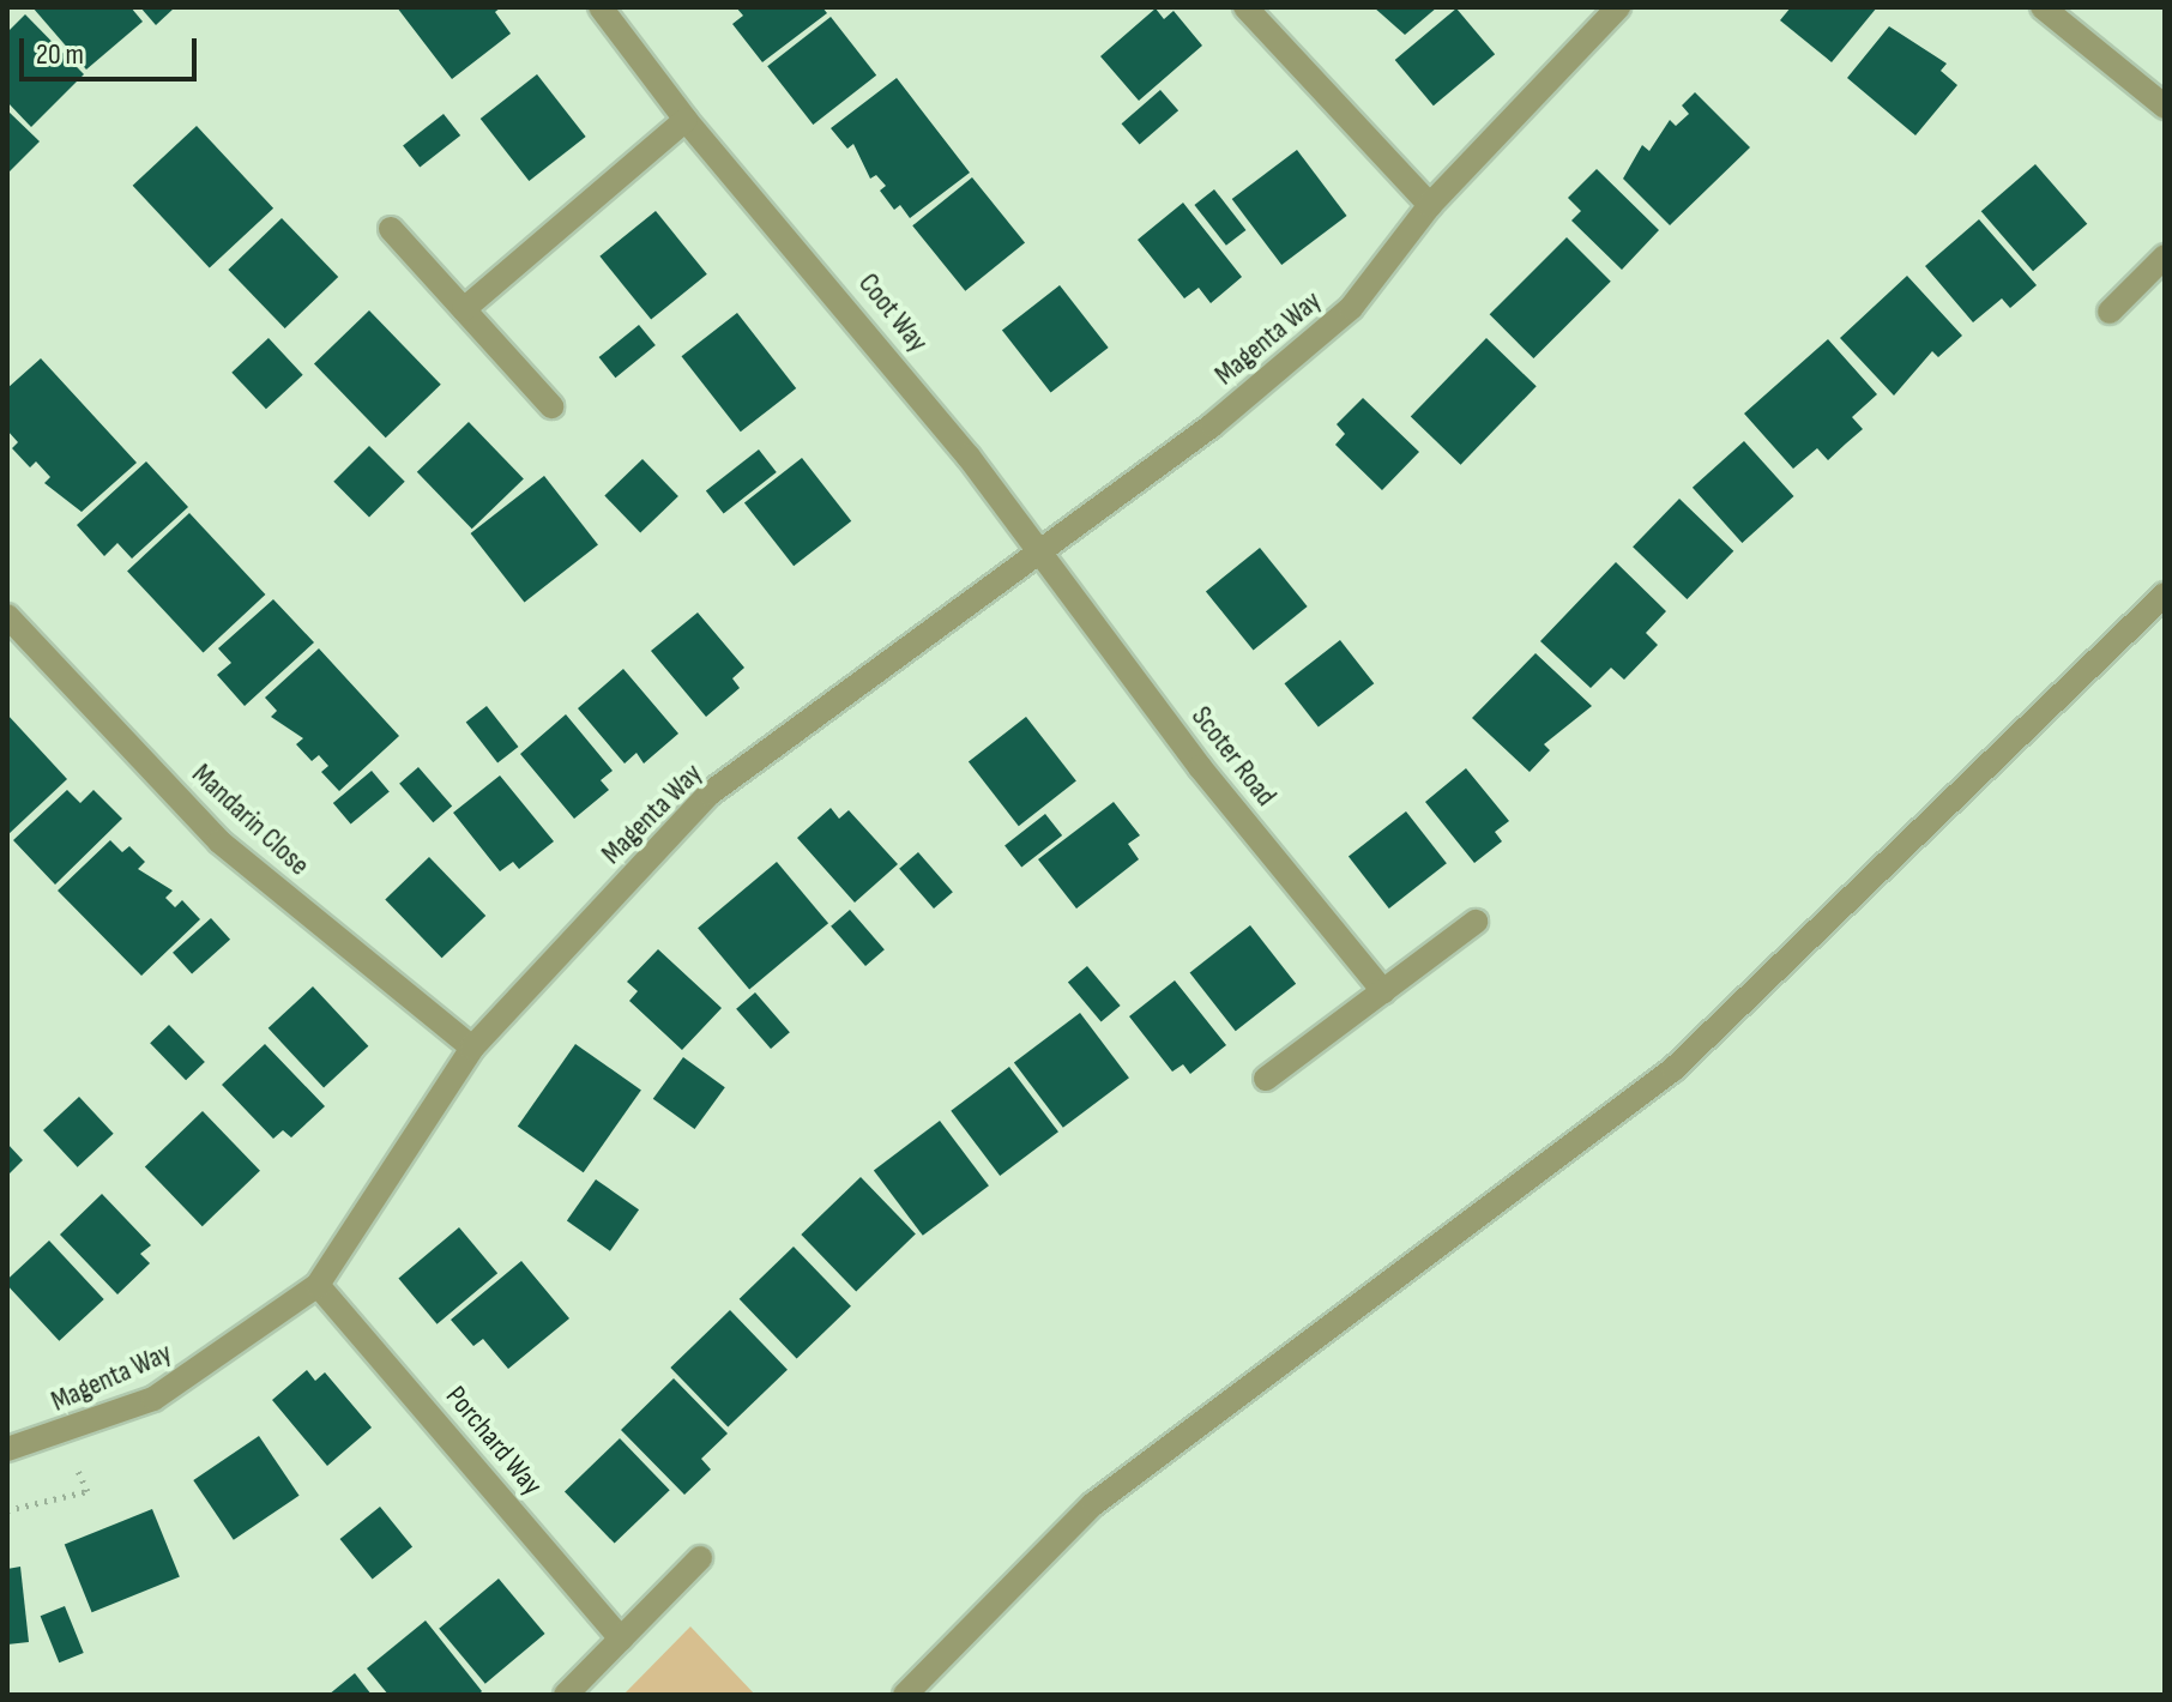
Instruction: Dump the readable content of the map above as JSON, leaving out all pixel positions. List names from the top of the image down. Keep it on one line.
{"streets":{"street":["Coot Way","Magenta Way","Scoter Road","Mandarin Close","Porchard Way"]},"crossings":[["Coot Way","Magenta Way"],["Coot Way","Scoter Road"],["Magenta Way","Scoter Road"],["Magenta Way","Mandarin Close"],["Magenta Way","Porchard Way"]],"scale_bar":"20 m"}
